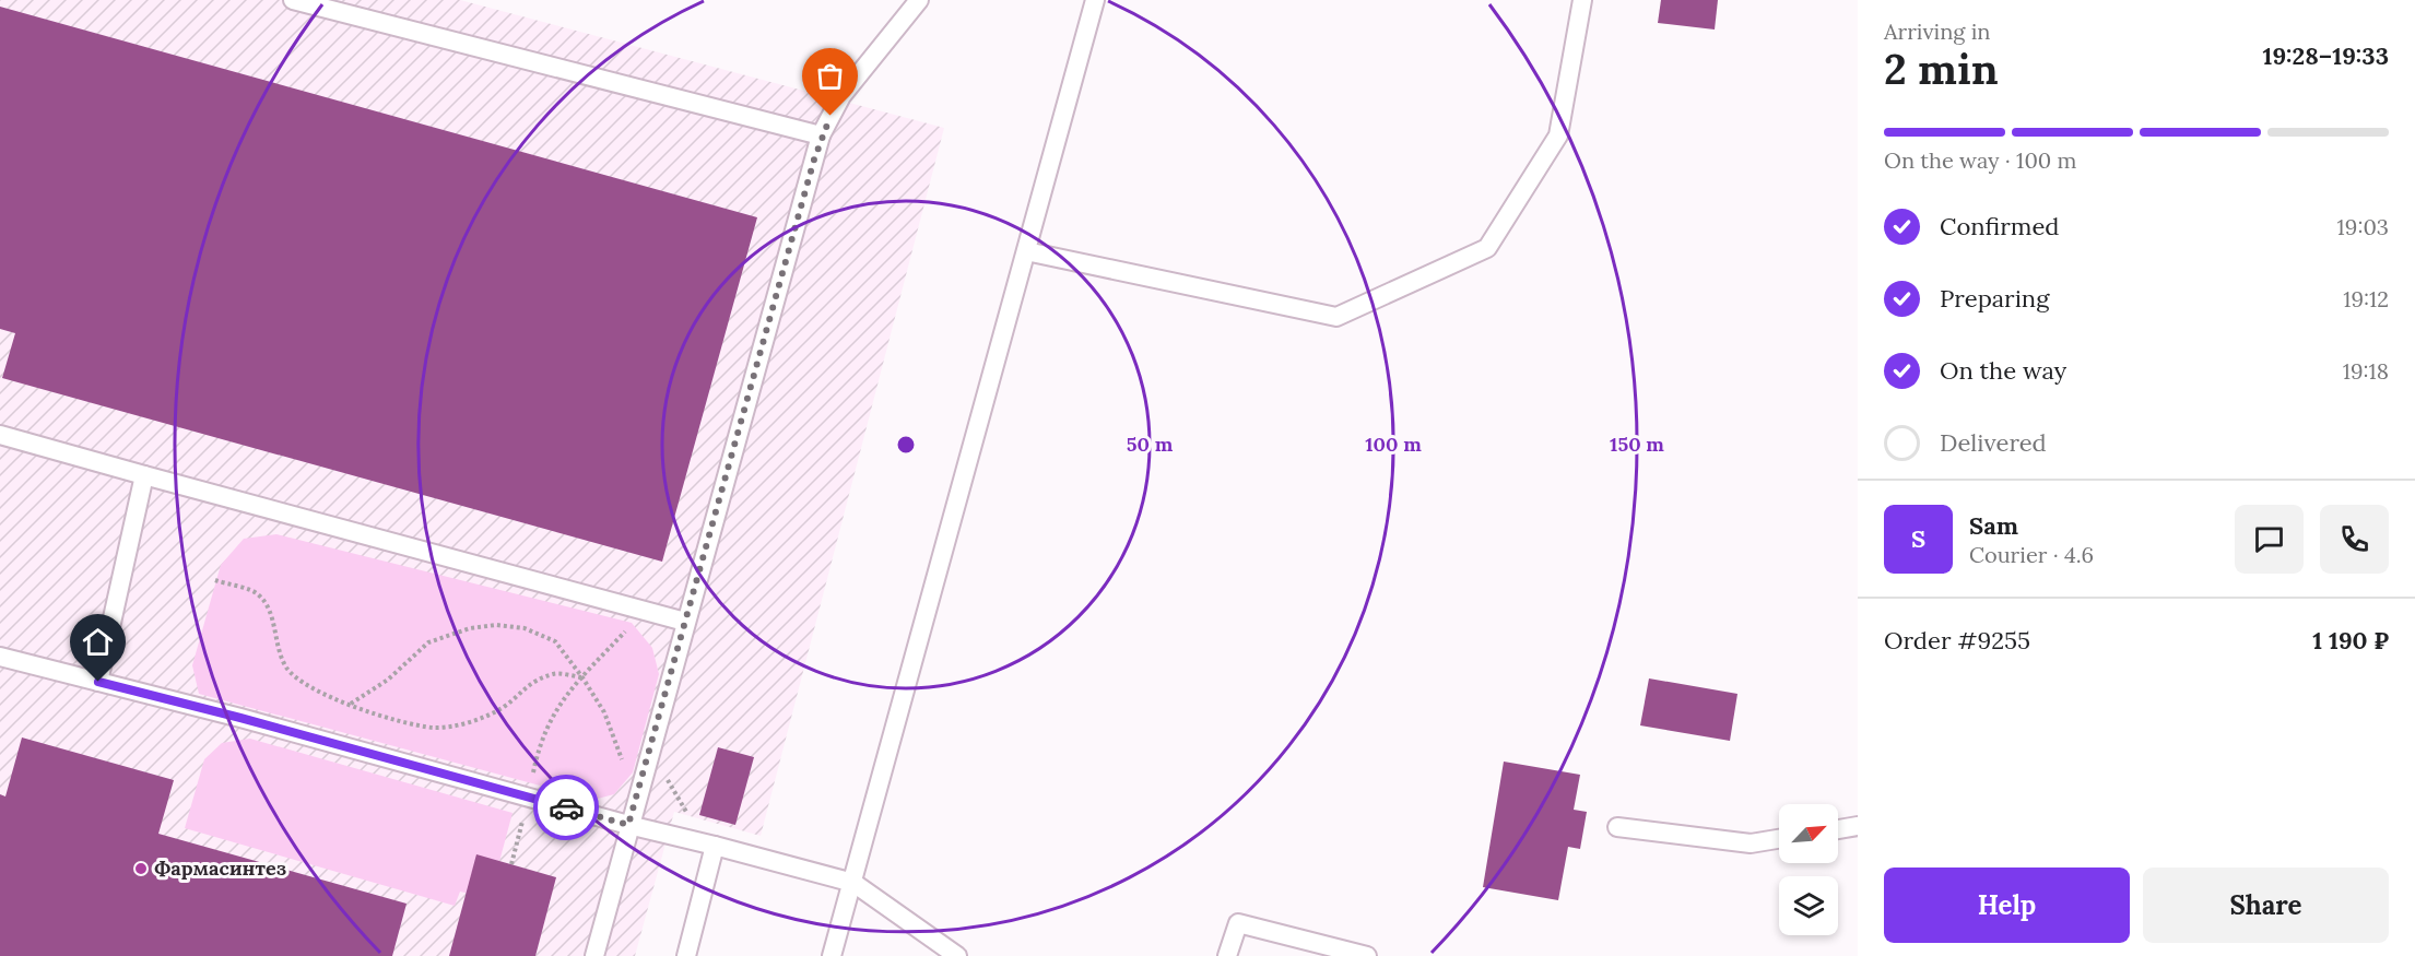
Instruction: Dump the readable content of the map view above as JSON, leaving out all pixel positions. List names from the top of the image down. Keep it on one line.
{"places":["Фармасинтез"],"north":"top right","page":{"heading":["2 min","Arriving in","19:28–19:33"],"panel":["Sam","Courier · 4.6","Order #9255","1 190 ₽"],"bar":"On the way · 100 m","list":[["Confirmed","19:03"],["Preparing","19:12"],["On the way","19:18"],"Delivered"],"round":"S","buttons":["Help","Share"]},"rings":["50 m","100 m","150 m"]}
